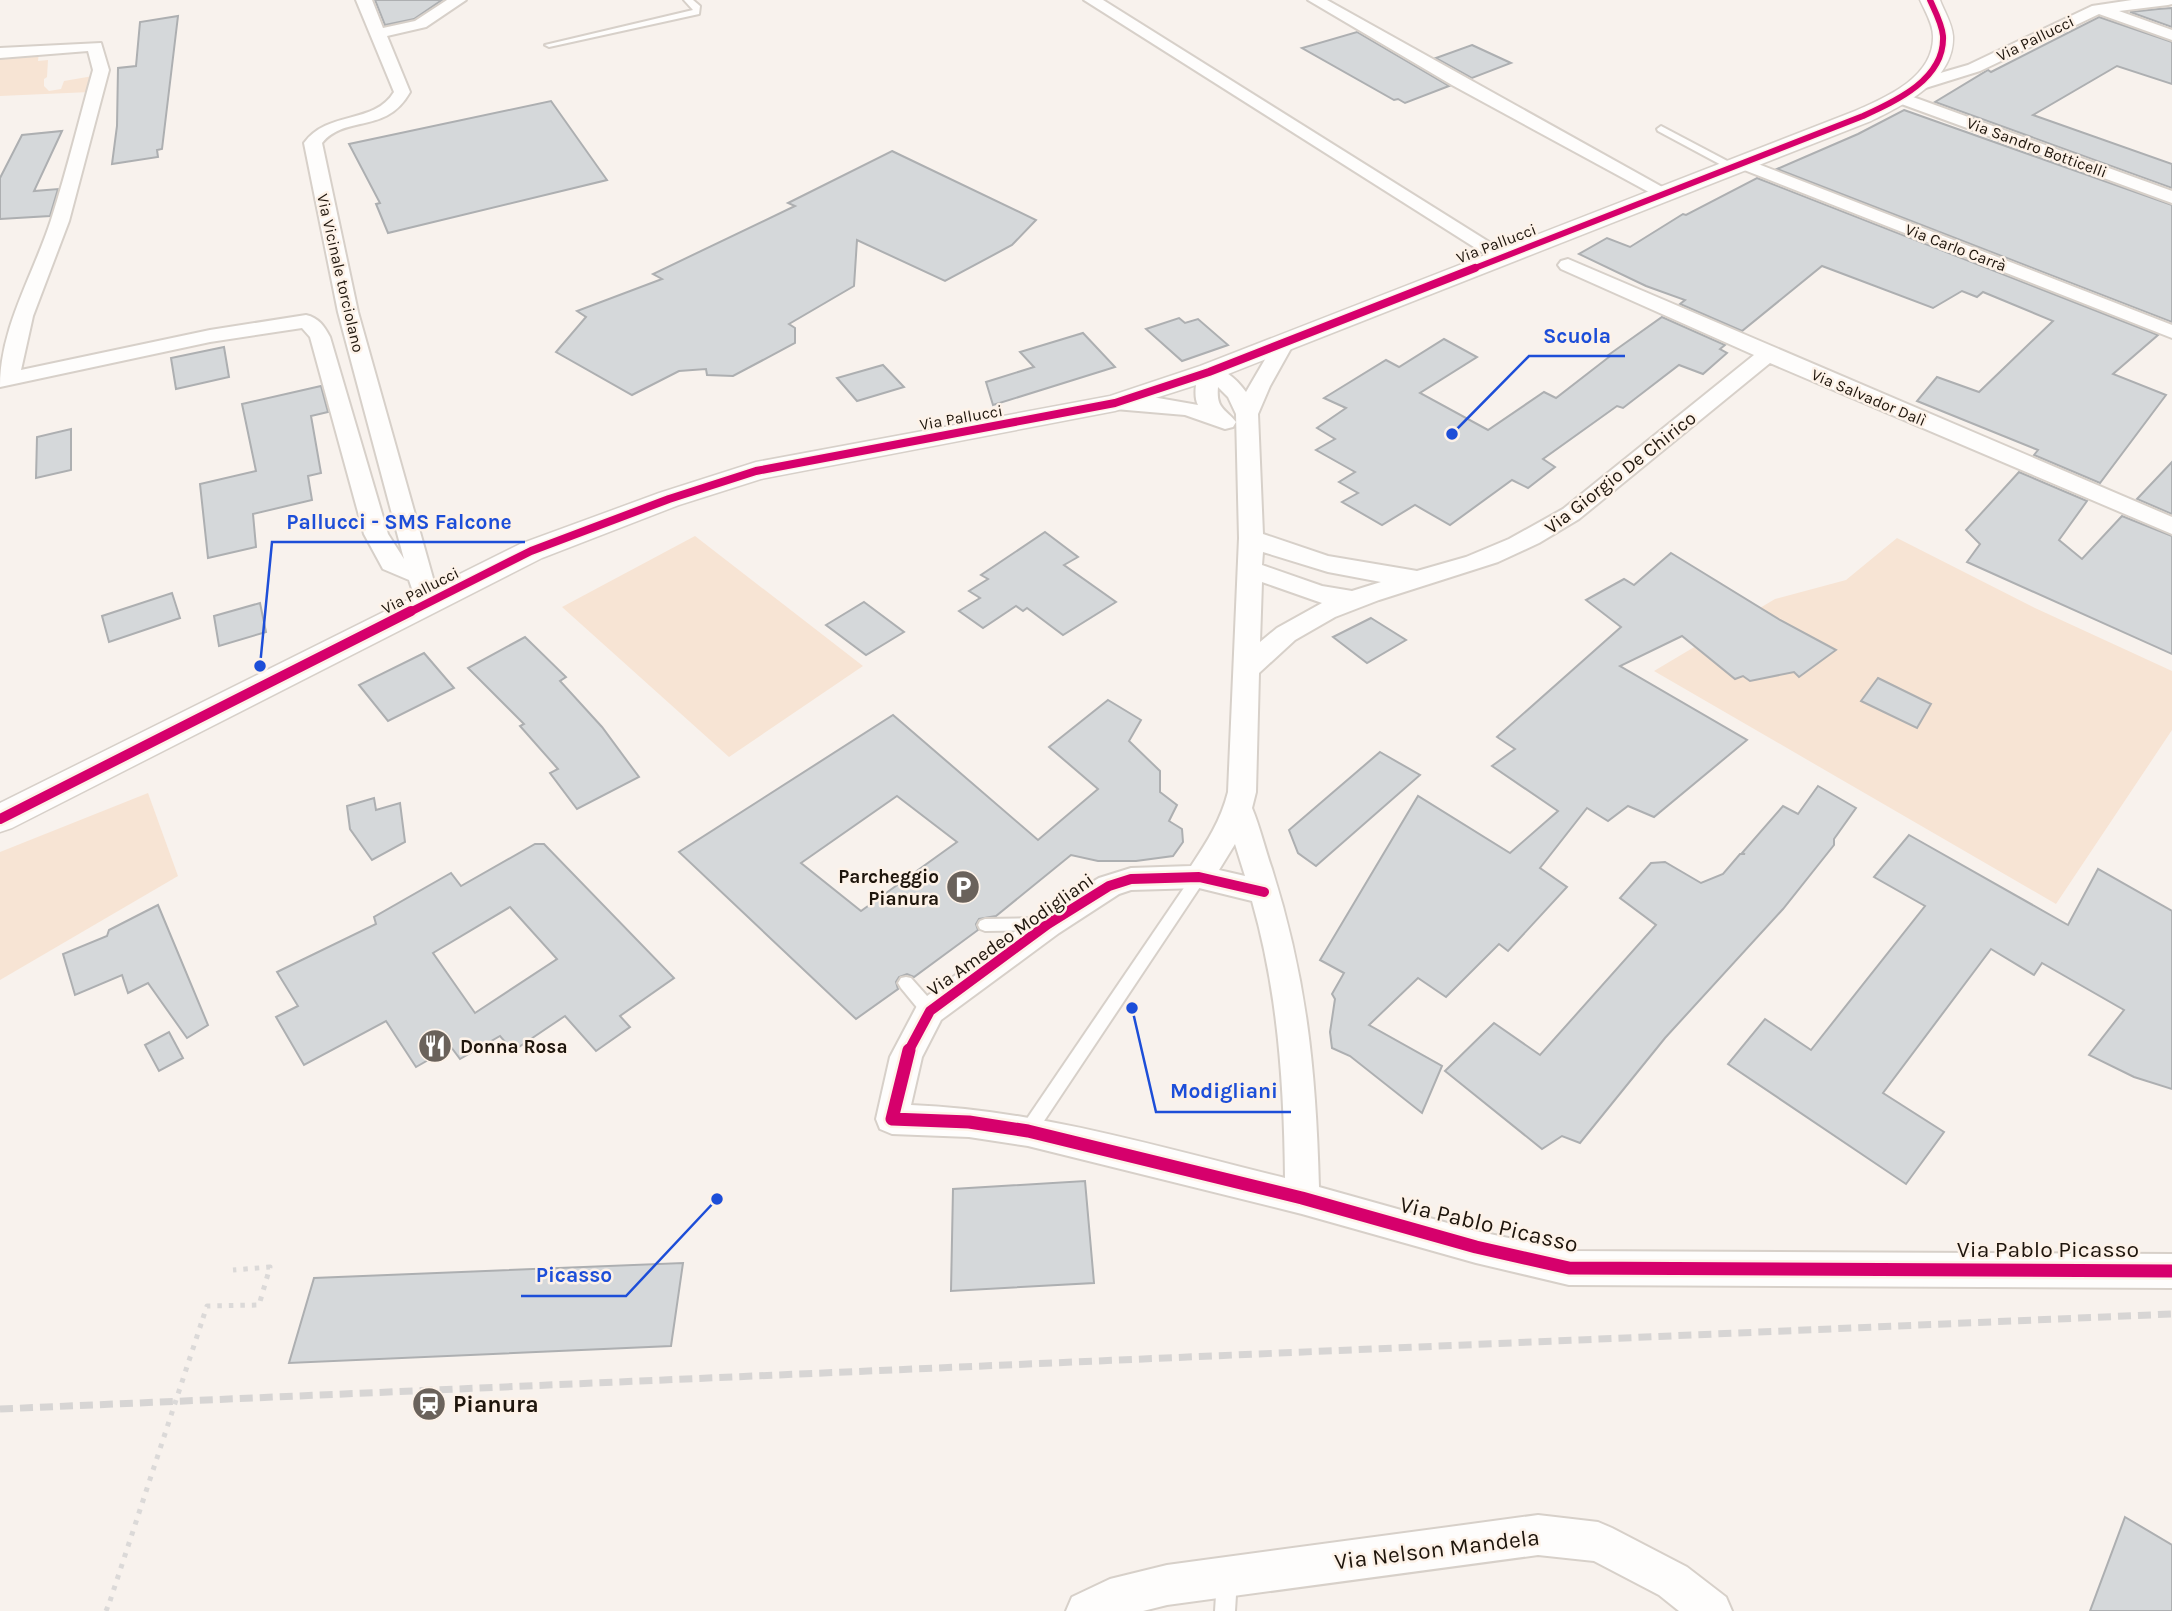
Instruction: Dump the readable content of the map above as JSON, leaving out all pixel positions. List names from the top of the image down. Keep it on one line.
{"streets":{"street":["Via Pallucci","Via Sandro Botticelli","Via Carlo Carrà","Via Vicinale torciolano","Via Salvador Dalì","Via Giorgio De Chirico","Via Amedeo Modigliani","Via Pablo Picasso","Via Nelson Mandela"]},"crossings":[["Via Pallucci","Via Sandro Botticelli"],["Via Pallucci","Via Carlo Carrà"],["Via Pallucci","Via Vicinale torciolano"],["Via Salvador Dalì","Via Giorgio De Chirico"],["Via Amedeo Modigliani","Via Pablo Picasso"]],"places":{"other":["Scuola","Pallucci - SMS Falcone","Modigliani","Picasso"],"parking":["Parcheggio Pianura"],"restaurant":["Donna Rosa"],"station":["Pianura"]}}
